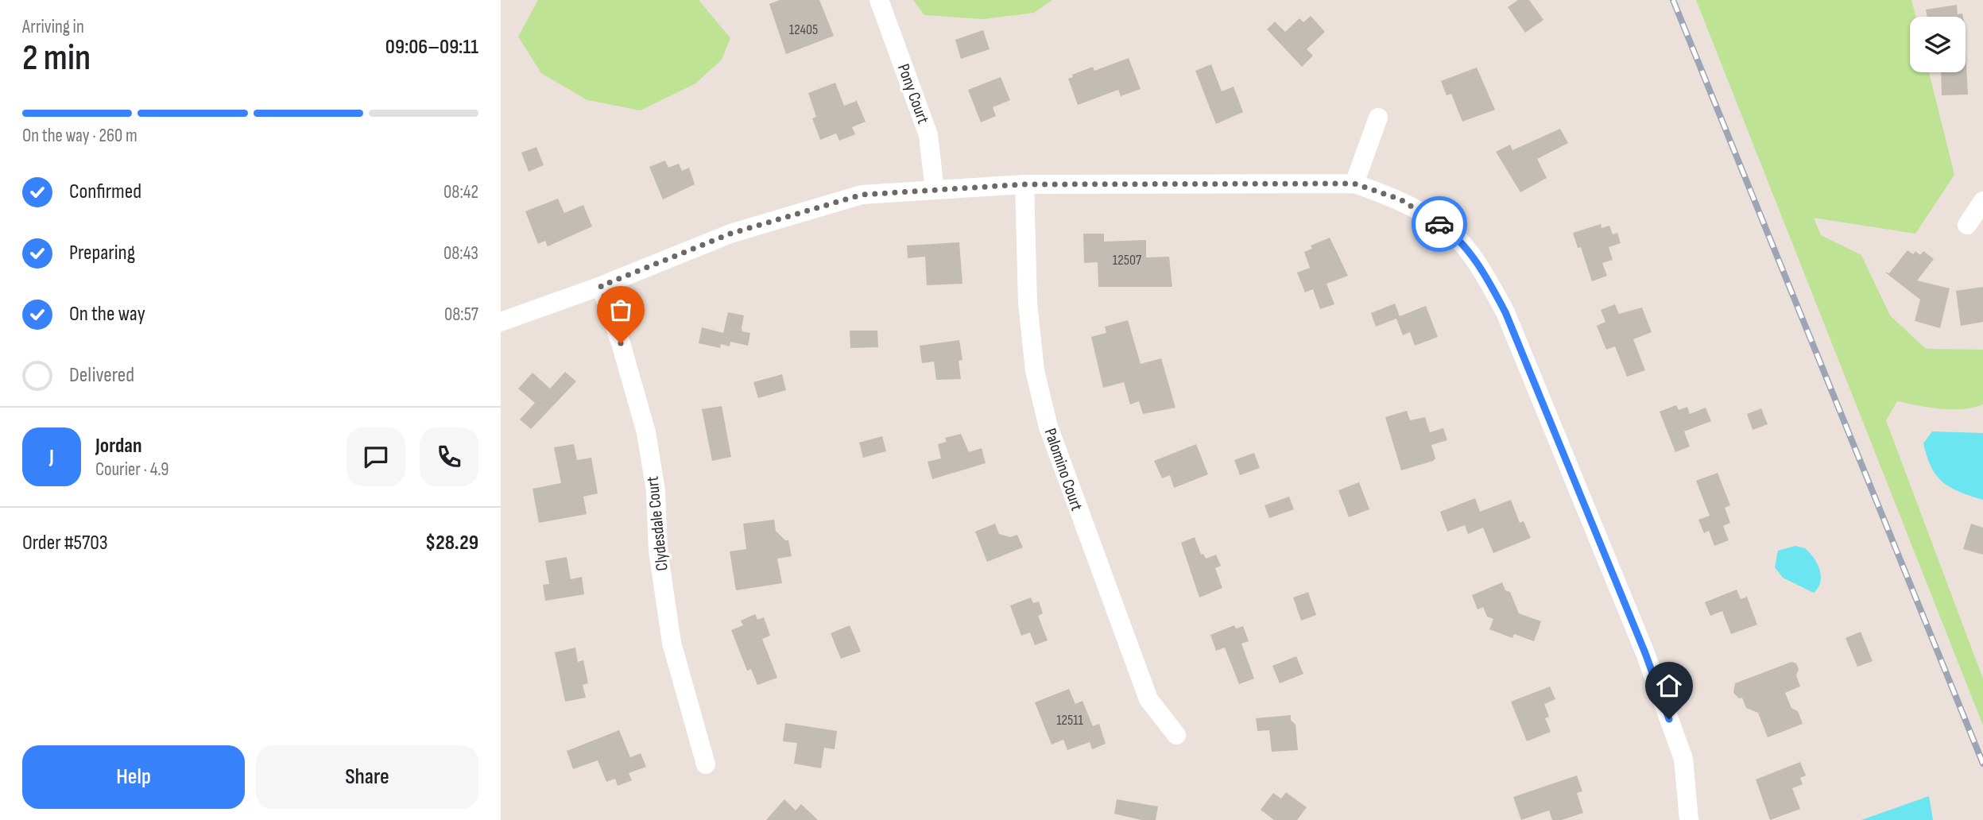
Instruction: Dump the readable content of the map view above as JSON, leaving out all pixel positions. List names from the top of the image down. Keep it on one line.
{"streets":{"street":["Pony Court","Palomino Court","Clydesdale Court"]},"house_numbers":["12405","12507","12511"],"page":{"heading":["2 min","Arriving in","09:06–09:11"],"panel":["Jordan","Courier · 4.9","Order #5703","$28.29"],"bar":"On the way · 260 m","list":[["Confirmed","08:42"],["Preparing","08:43"],["On the way","08:57"],"Delivered"],"round":"J","buttons":["Help","Share"]}}
